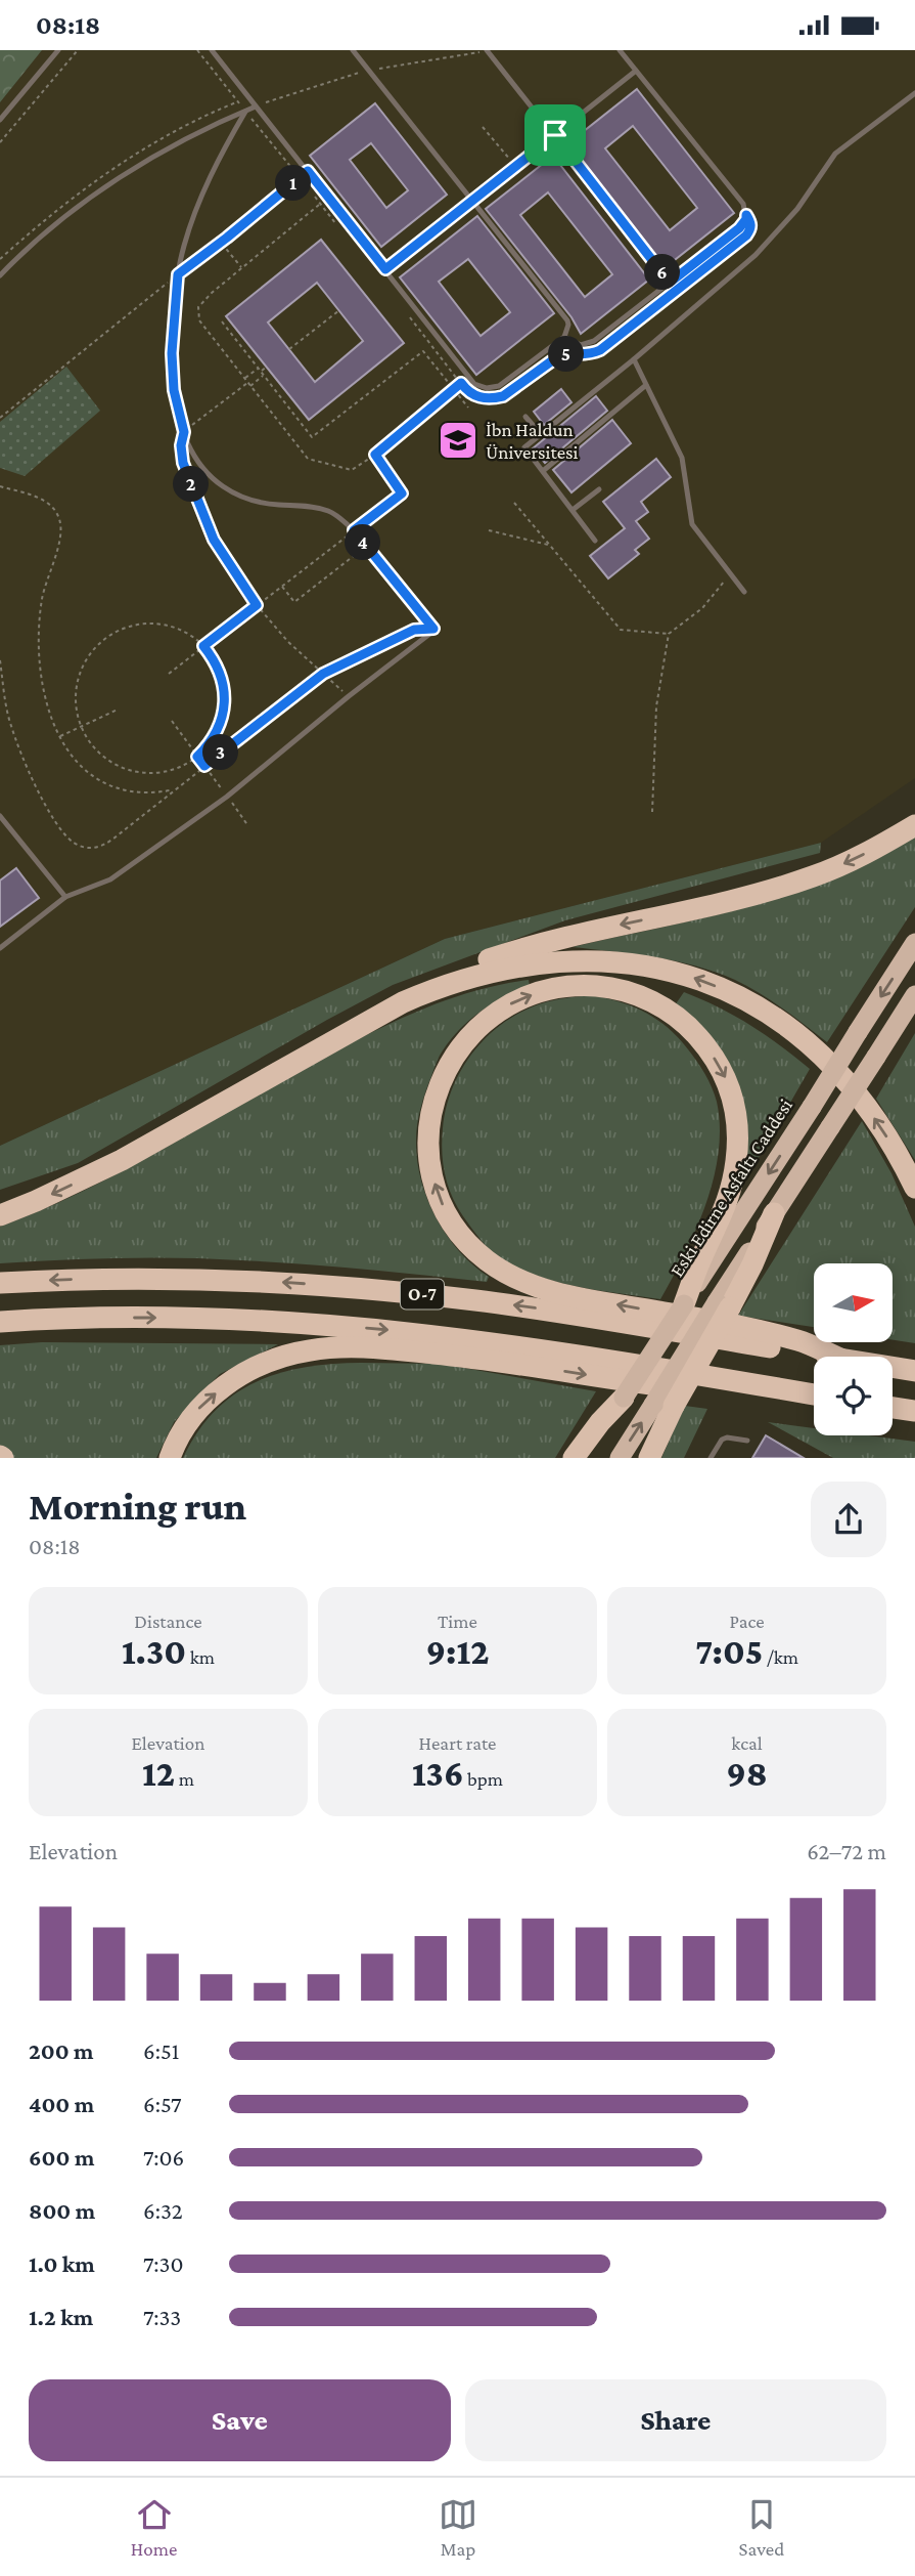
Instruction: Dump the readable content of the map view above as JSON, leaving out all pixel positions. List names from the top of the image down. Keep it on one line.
{"streets":{"highway":["Eski Edirne Asfaltı Caddesi","O-7"]},"places":{"school or university":["İbn Haldun Üniversitesi"]},"north":"right","page":{"status":"08:18","pins":["1","6","5","2","4","3"],"heading":["Morning run","08:18"],"stats":[["Distance","1.30 km"],["Time","9:12"],["Pace","7:05 /km"],["Elevation","12 m"],["Heart rate","136 bpm"],["kcal","98"]],"chart":["Elevation","62–72 m"],"list":[{"name":"200 m","note":"6:51"},{"name":"400 m","note":"6:57"},{"name":"600 m","note":"7:06"},{"name":"800 m","note":"6:32"},{"name":"1.0 km","note":"7:30"},{"name":"1.2 km","note":"7:33"}],"buttons":["Save","Share"],"tabs":["Home","Map","Saved"]}}
